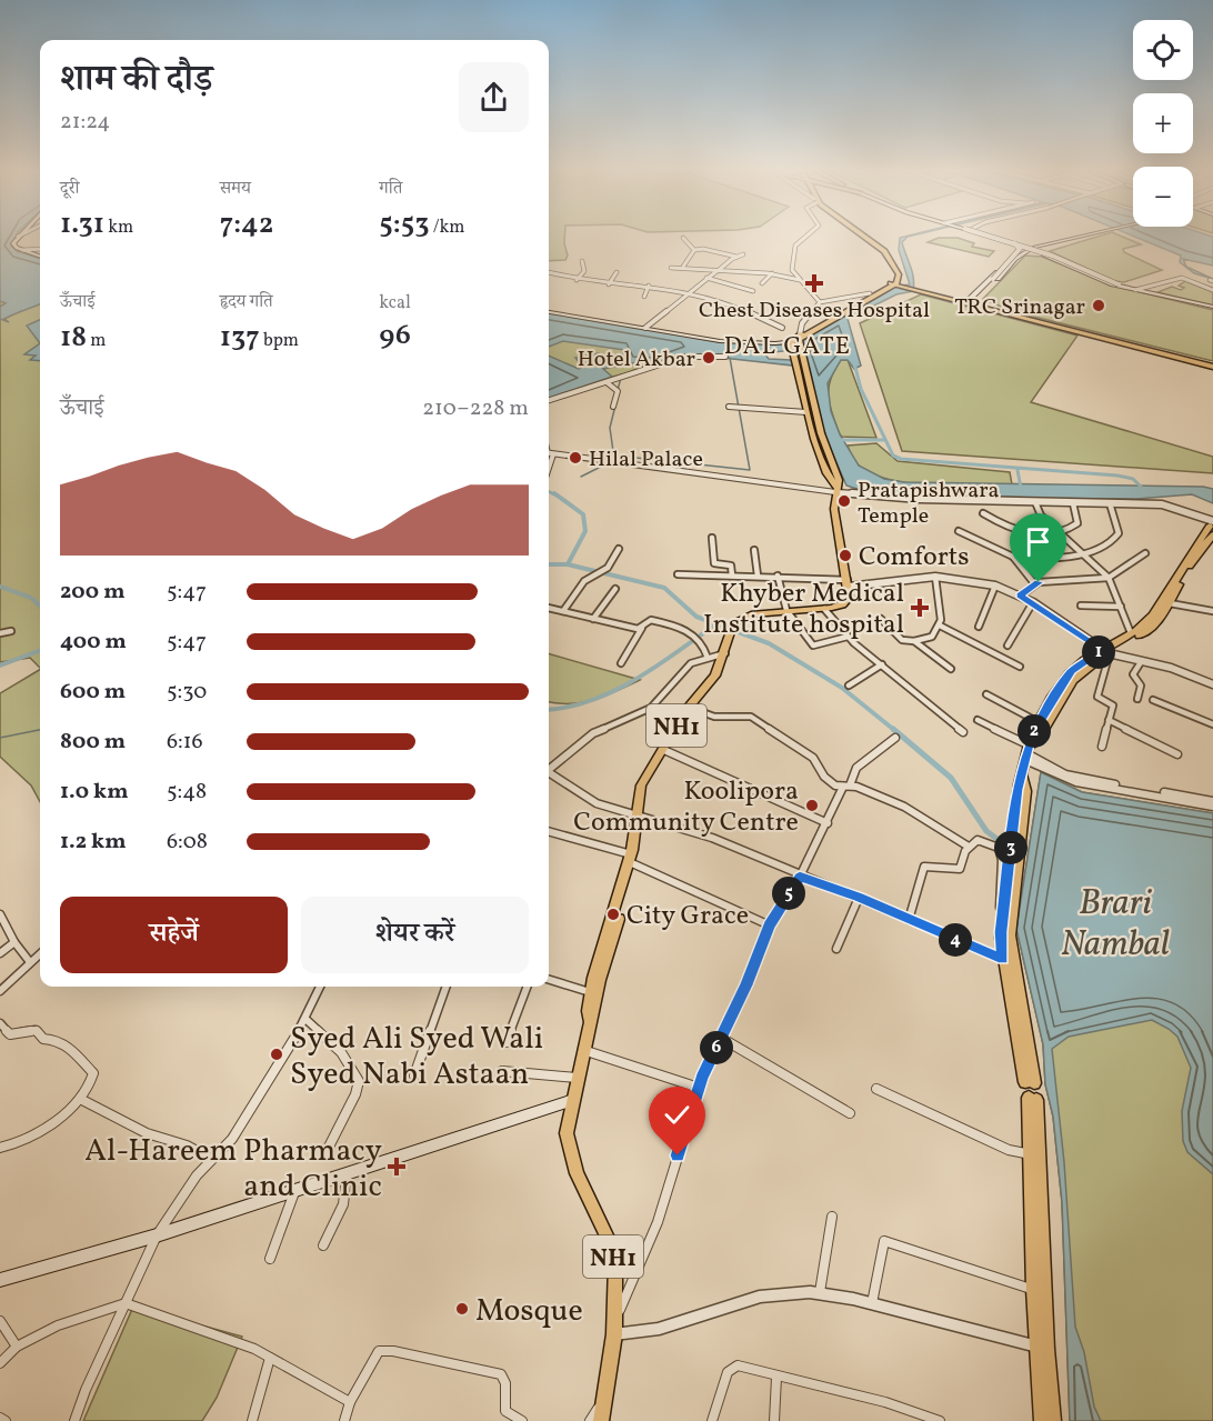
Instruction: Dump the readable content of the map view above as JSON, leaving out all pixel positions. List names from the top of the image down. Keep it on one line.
{"streets":{"main road":["NH1"]},"districts":["DAL GATE"],"water":["Brari Nambal"],"places":{"health":["Chest Diseases Hospital","Khyber Medical Institute hospital","Al-Hareem Pharmacy and Clinic"],"other":["TRC Srinagar","Hotel Akbar","Hilal Palace","Pratapishwara Temple","Comforts","Koolipora Community Centre","City Grace","Syed Ali Syed Wali Syed Nabi Astaan","Mosque"]},"page":{"map_buttons":["+","−"],"heading":["शाम की दौड़","21:24"],"stats":[["दूरी","1.31 km"],["समय","7:42"],["गति","5:53 /km"],["ऊँचाई","18 m"],["हृदय गति","137 bpm"],["kcal","96"]],"chart":["ऊँचाई","210–228 m"],"list":[{"name":"200 m","note":"5:47"},{"name":"400 m","note":"5:47"},{"name":"600 m","note":"5:30"},{"name":"800 m","note":"6:16"},{"name":"1.0 km","note":"5:48"},{"name":"1.2 km","note":"6:08"}],"pins":["1","2","3","5","4","6"],"buttons":["सहेजें","शेयर करें"]}}
